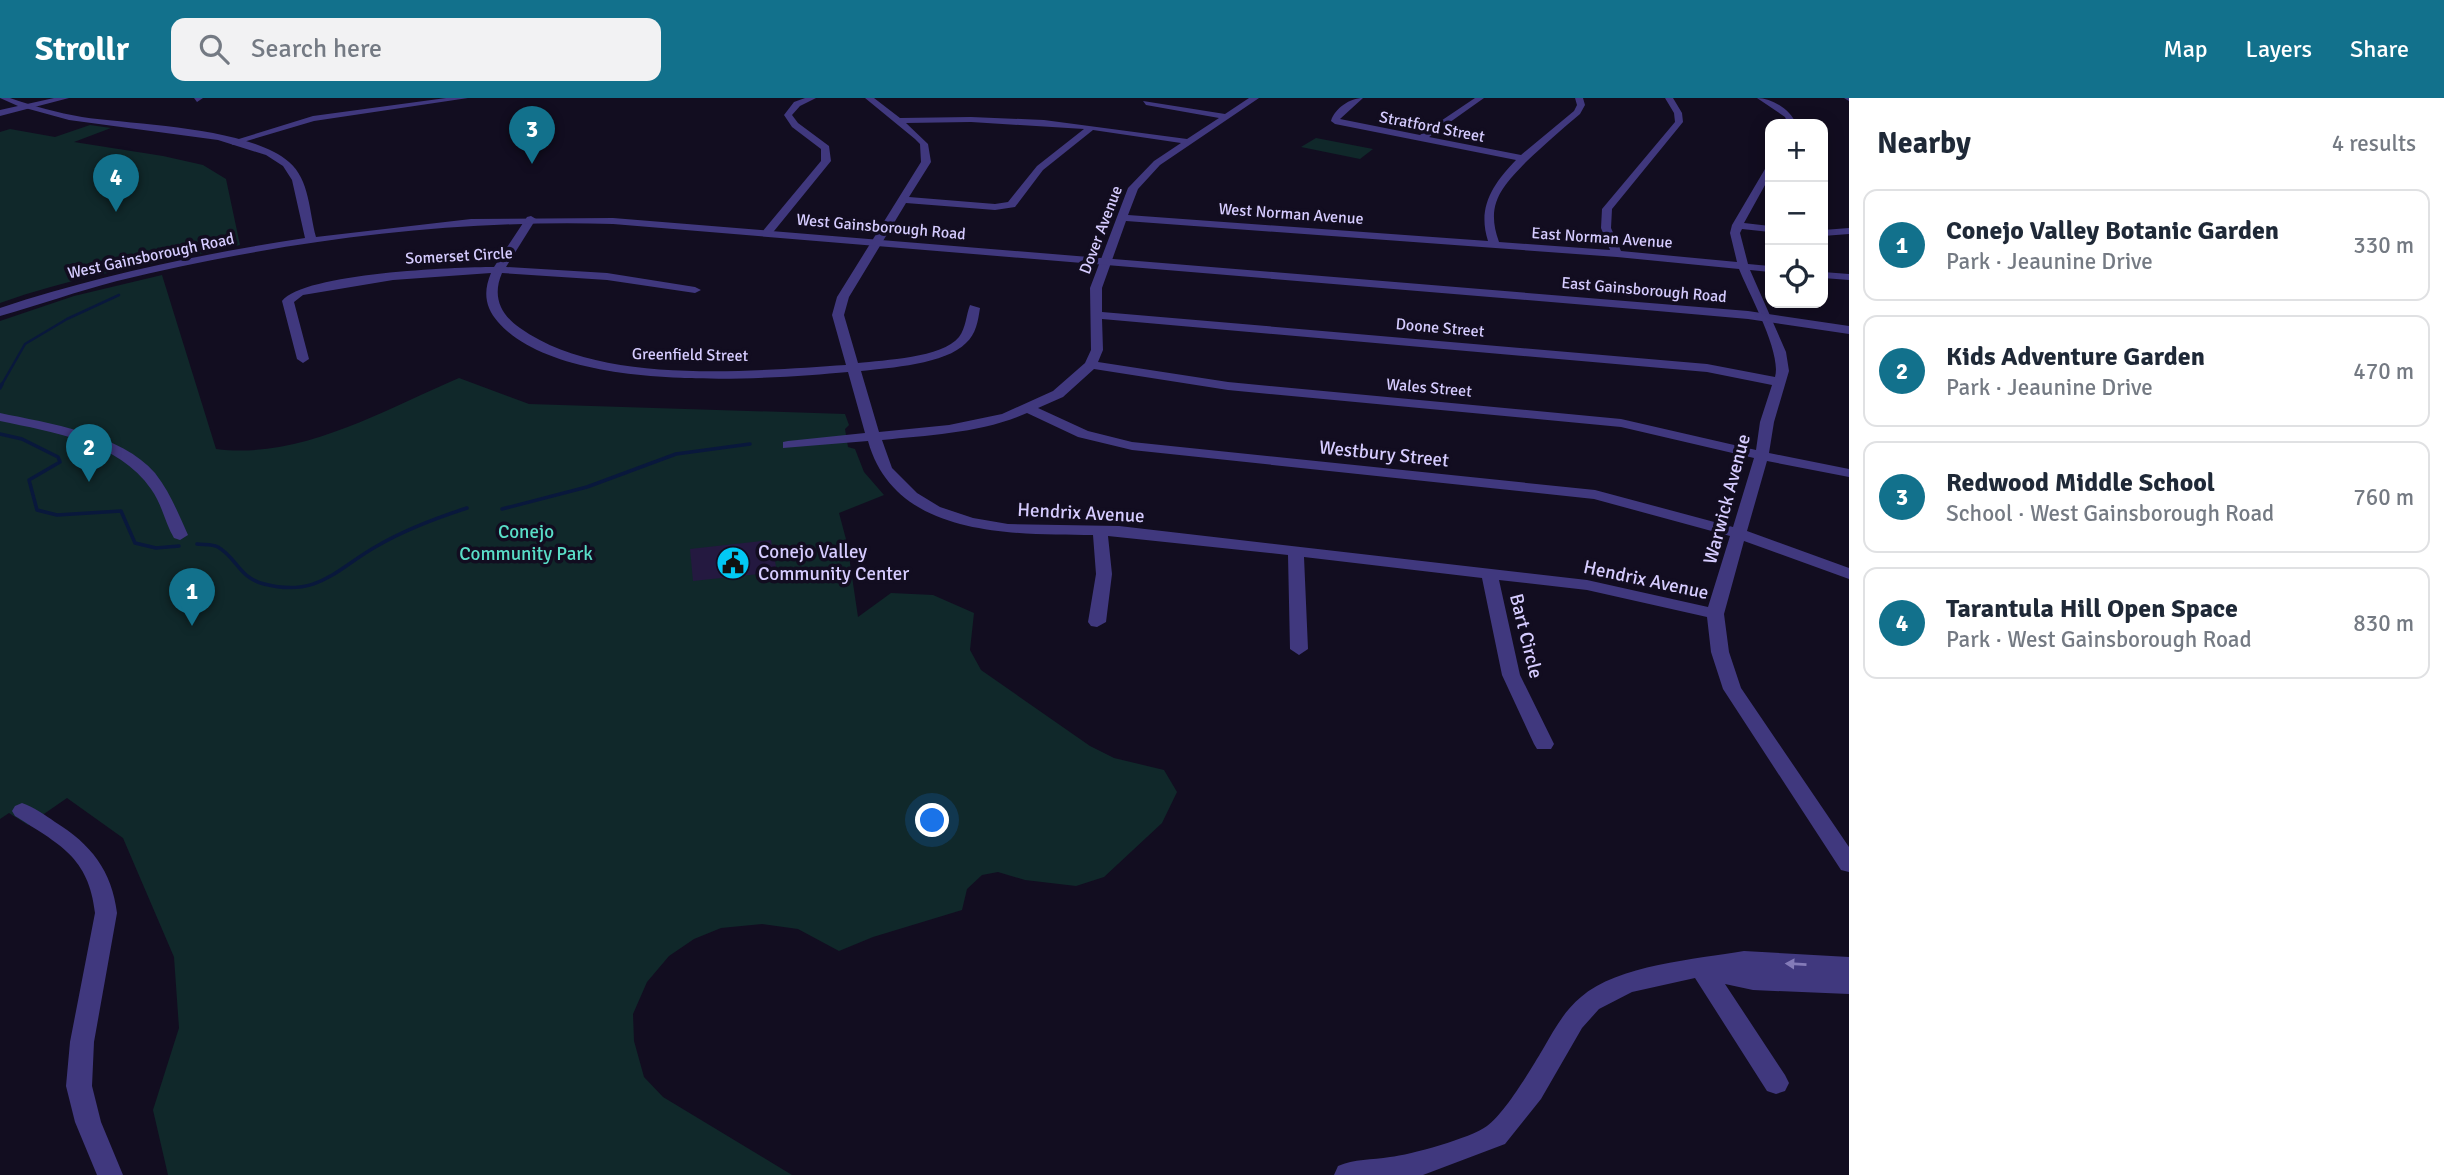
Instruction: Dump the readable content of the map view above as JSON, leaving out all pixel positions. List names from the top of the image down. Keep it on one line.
{"streets":{"street":["Stratford Street","West Norman Avenue","West Gainsborough Road","Dover Avenue","East Norman Avenue","Somerset Circle","East Gainsborough Road","Doone Street","Greenfield Street","Wales Street","Westbury Street","Warwick Avenue","Hendrix Avenue","Bart Circle"]},"crossings":[["West Norman Avenue","Dover Avenue"],["West Norman Avenue","East Norman Avenue"],["West Gainsborough Road","Dover Avenue"],["West Gainsborough Road","East Gainsborough Road"],["West Gainsborough Road","Greenfield Street"],["West Gainsborough Road","Hendrix Avenue"],["Dover Avenue","Doone Street"],["Dover Avenue","Wales Street"],["East Norman Avenue","Warwick Avenue"],["Somerset Circle","Greenfield Street"],["East Gainsborough Road","Warwick Avenue"],["Doone Street","Warwick Avenue"],["Greenfield Street","Hendrix Avenue"],["Wales Street","Warwick Avenue"],["Westbury Street","Warwick Avenue"],["Warwick Avenue","Hendrix Avenue"],["Hendrix Avenue","Bart Circle"]],"parks":["Conejo Community Park"],"places":{"public building":["Conejo Valley Community Center"]},"page":{"header":"Strollr","search":"Search here","nav":["Map","Layers","Share"],"heading":["Nearby","4 results"],"pins":["3","4","2","1"],"map_buttons":["+","−"],"list":[{"mark":"1","name":"Conejo Valley Botanic Garden","note":"Park · Jeaunine Drive","value":"330 m"},{"mark":"2","name":"Kids Adventure Garden","note":"Park · Jeaunine Drive","value":"470 m"},{"mark":"3","name":"Redwood Middle School","note":"School · West Gainsborough Road","value":"760 m"},{"mark":"4","name":"Tarantula Hill Open Space","note":"Park · West Gainsborough Road","value":"830 m"}]}}
